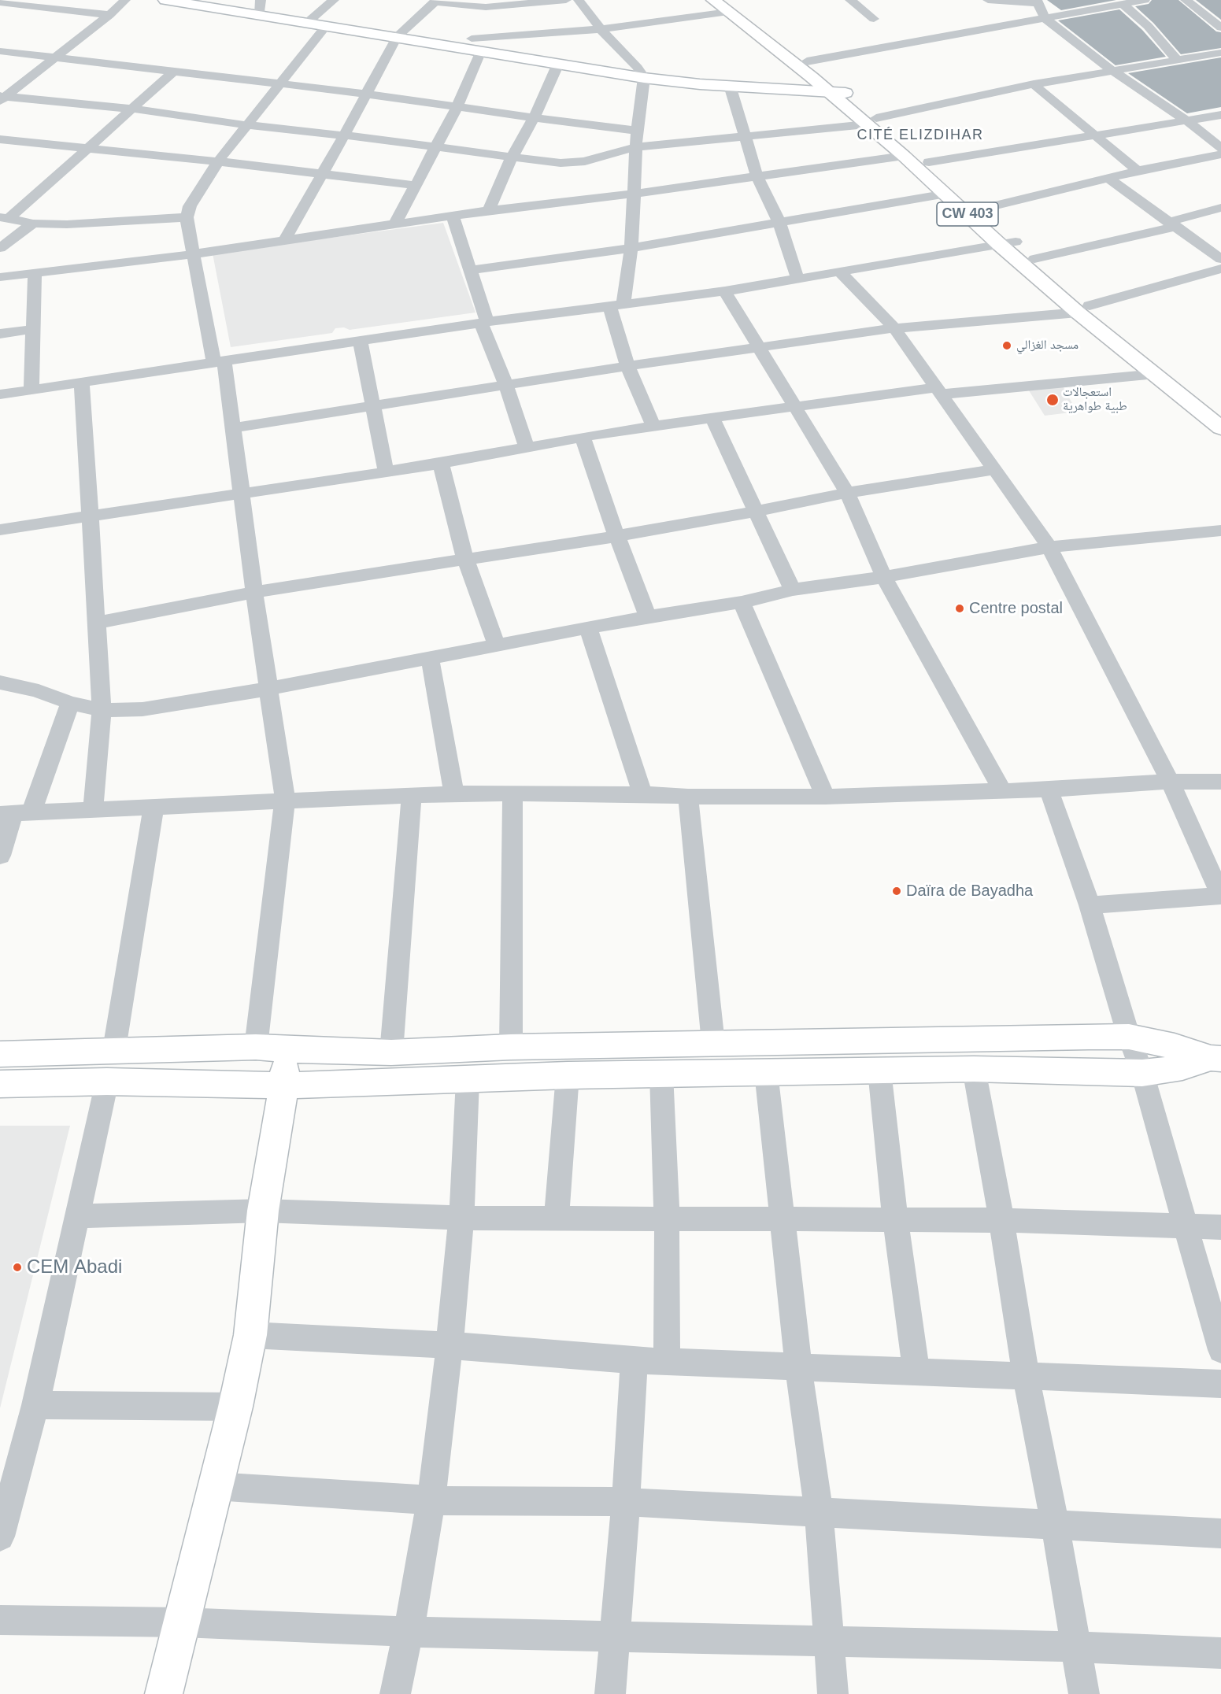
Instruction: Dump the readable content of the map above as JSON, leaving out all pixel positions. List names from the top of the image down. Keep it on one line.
{"streets":{"main road":["CW 403"]},"districts":["CITÉ ELIZDIHAR"],"places":["مسجد الغزالي","استعجالات طبية طواهرية","Centre postal","Daïra de Bayadha","CEM Abadi"]}
